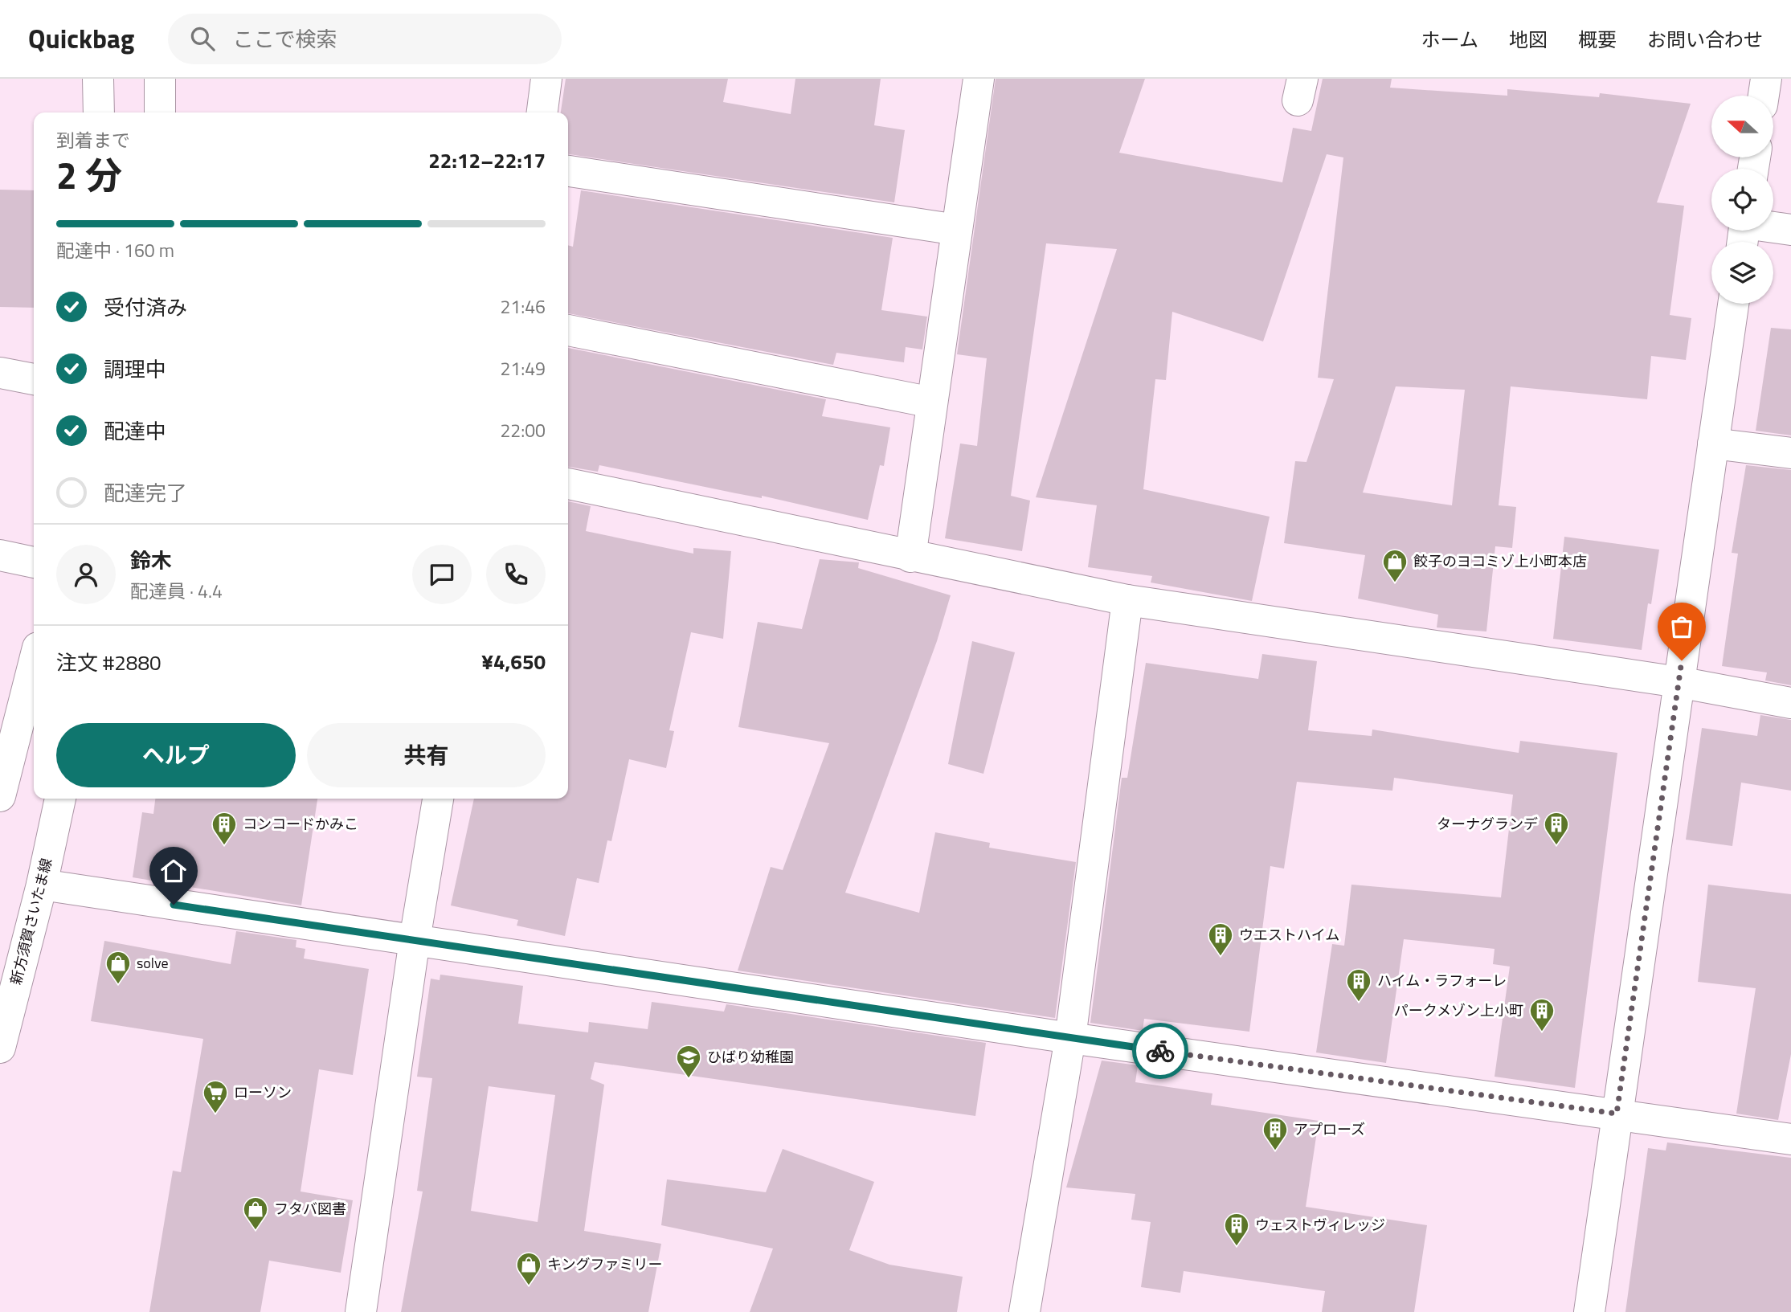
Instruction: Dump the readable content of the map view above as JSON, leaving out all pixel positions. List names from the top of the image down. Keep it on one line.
{"streets":{"street":["新方須賀さいたま線"]},"places":{"shop":["餃子のヨコミゾ上小町本店","solve","フタバ図書","キングファミリー"],"building":["コンコードかみこ","ターナグランデ","ウエストハイム","ハイム・ラフォーレ","パークメゾン上小町","アプローズ","ウェストヴィレッジ"],"school or university":["ひばり幼稚園"],"supermarket":["ローソン"]},"north":"left","page":{"header":"Quickbag","search":"ここで検索","nav":["ホーム","地図","概要","お問い合わせ"],"heading":["2 分","到着まで","22:12–22:17"],"panel":["鈴木","配達員 · 4.4","注文 #2880","¥4,650"],"bar":"配達中 · 160 m","list":[["受付済み","21:46"],["調理中","21:49"],["配達中","22:00"],"配達完了"],"buttons":["ヘルプ","共有"]}}
